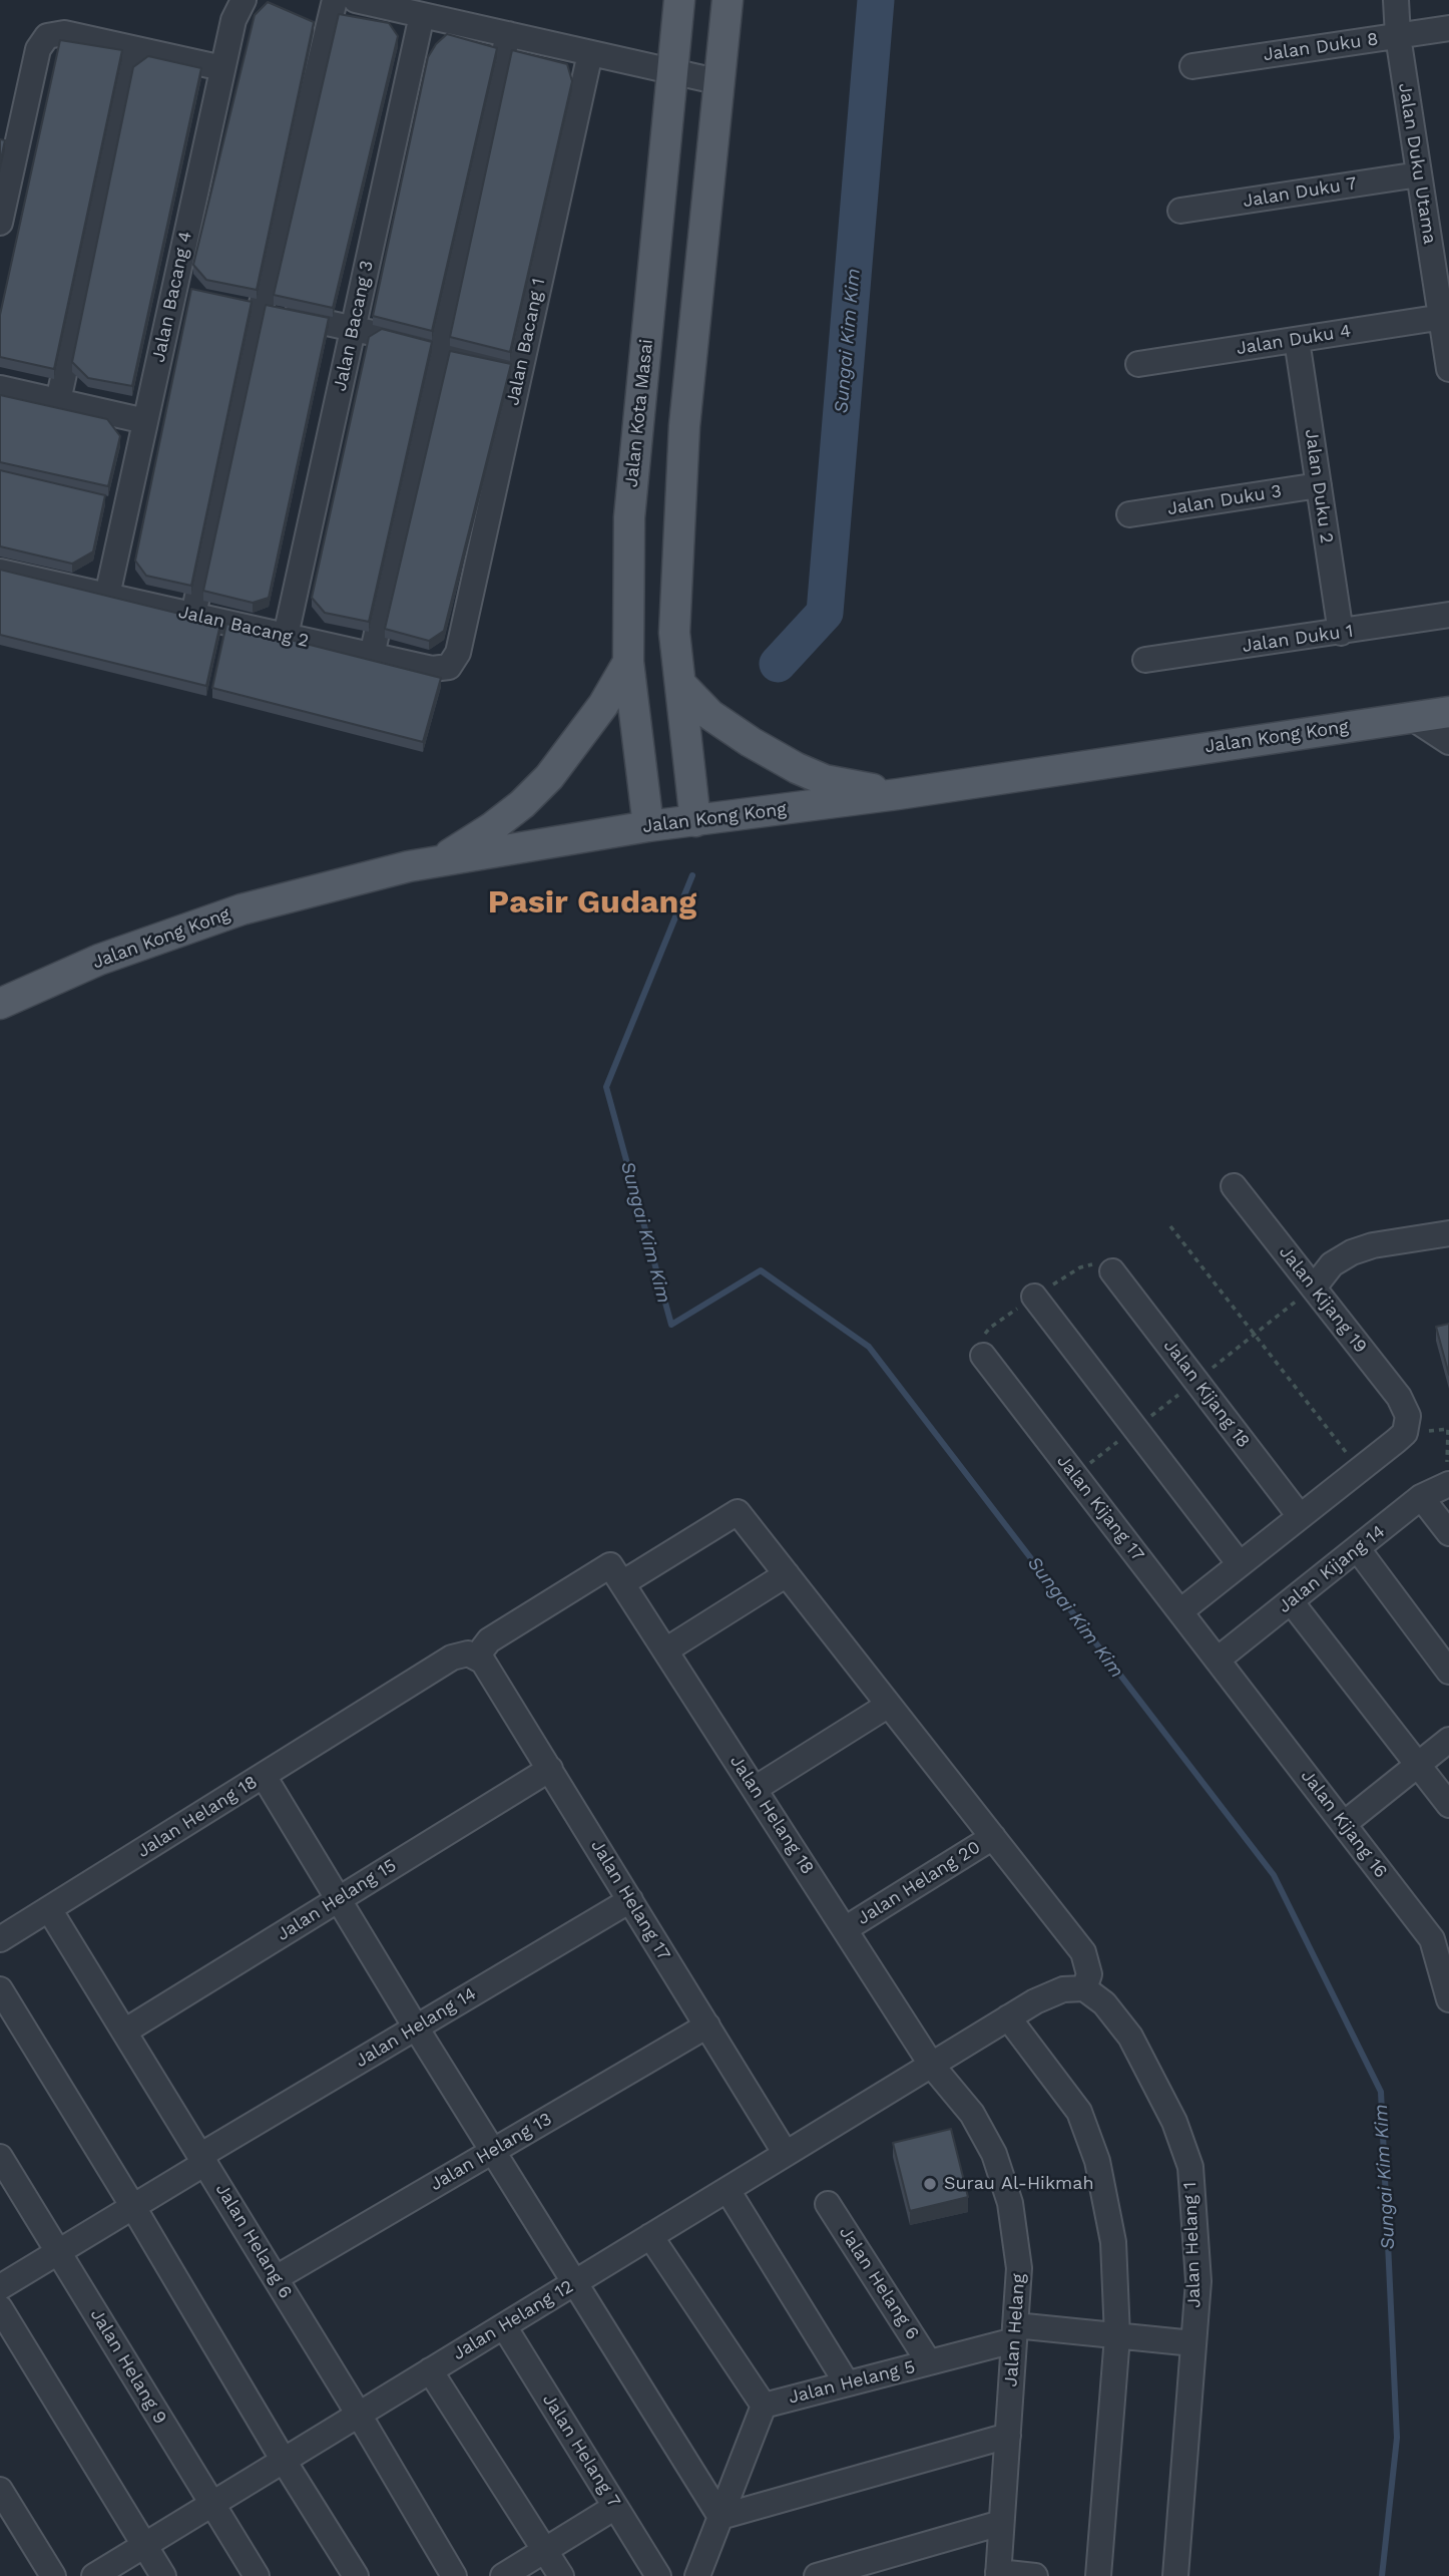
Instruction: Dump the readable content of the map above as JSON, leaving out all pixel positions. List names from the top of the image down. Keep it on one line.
{"streets":{"main road":["Jalan Kota Masai","Jalan Kong Kong"],"street":["Jalan Duku 8","Jalan Duku Utama","Jalan Duku 7","Jalan Bacang 4","Jalan Bacang 3","Jalan Duku 4","Jalan Bacang 1","Jalan Duku 2","Jalan Duku 3","Jalan Bacang 2","Jalan Duku 1","Jalan Kijang 19","Jalan Kijang 18","Jalan Kijang 17","Jalan Kijang 14","Jalan Helang 18","Jalan Kijang 16","Jalan Helang 20","Jalan Helang 15","Jalan Helang 17","Jalan Helang 14","Jalan Helang 13","Jalan Helang 6","Jalan Helang 1","Jalan Helang 12","Jalan Helang","Jalan Helang 9","Jalan Helang 5","Jalan Helang 7"]},"crossings":[["Jalan Duku 8","Jalan Duku Utama"],["Jalan Duku Utama","Jalan Duku 7"],["Jalan Duku Utama","Jalan Duku 4"],["Jalan Bacang 4","Jalan Bacang 2"],["Jalan Bacang 3","Jalan Bacang 2"],["Jalan Duku 4","Jalan Duku 2"],["Jalan Bacang 1","Jalan Bacang 2"],["Jalan Kota Masai","Jalan Kong Kong"],["Jalan Duku 2","Jalan Duku 3"],["Jalan Duku 2","Jalan Duku 1"],["Jalan Kijang 17","Jalan Kijang 14"],["Jalan Kijang 17","Jalan Kijang 16"],["Jalan Kijang 14","Jalan Kijang 16"],["Jalan Helang 18","Jalan Helang 20"],["Jalan Helang 18","Jalan Helang 17"],["Jalan Helang 18","Jalan Helang 6"],["Jalan Helang 18","Jalan Helang 12"],["Jalan Helang 18","Jalan Helang"],["Jalan Helang 15","Jalan Helang 17"],["Jalan Helang 15","Jalan Helang 6"],["Jalan Helang 17","Jalan Helang 14"],["Jalan Helang 17","Jalan Helang 13"],["Jalan Helang 17","Jalan Helang 12"],["Jalan Helang 14","Jalan Helang 6"],["Jalan Helang 14","Jalan Helang 9"],["Jalan Helang 13","Jalan Helang 6"],["Jalan Helang 6","Jalan Helang 12"],["Jalan Helang 6","Jalan Helang 5"],["Jalan Helang 1","Jalan Helang 12"],["Jalan Helang 12","Jalan Helang"],["Jalan Helang 12","Jalan Helang 9"],["Jalan Helang 12","Jalan Helang 5"],["Jalan Helang 12","Jalan Helang 7"],["Jalan Helang","Jalan Helang 5"]],"districts":["Pasir Gudang"],"water":["Sungai Kim Kim"],"places":["Surau Al-Hikmah"]}
